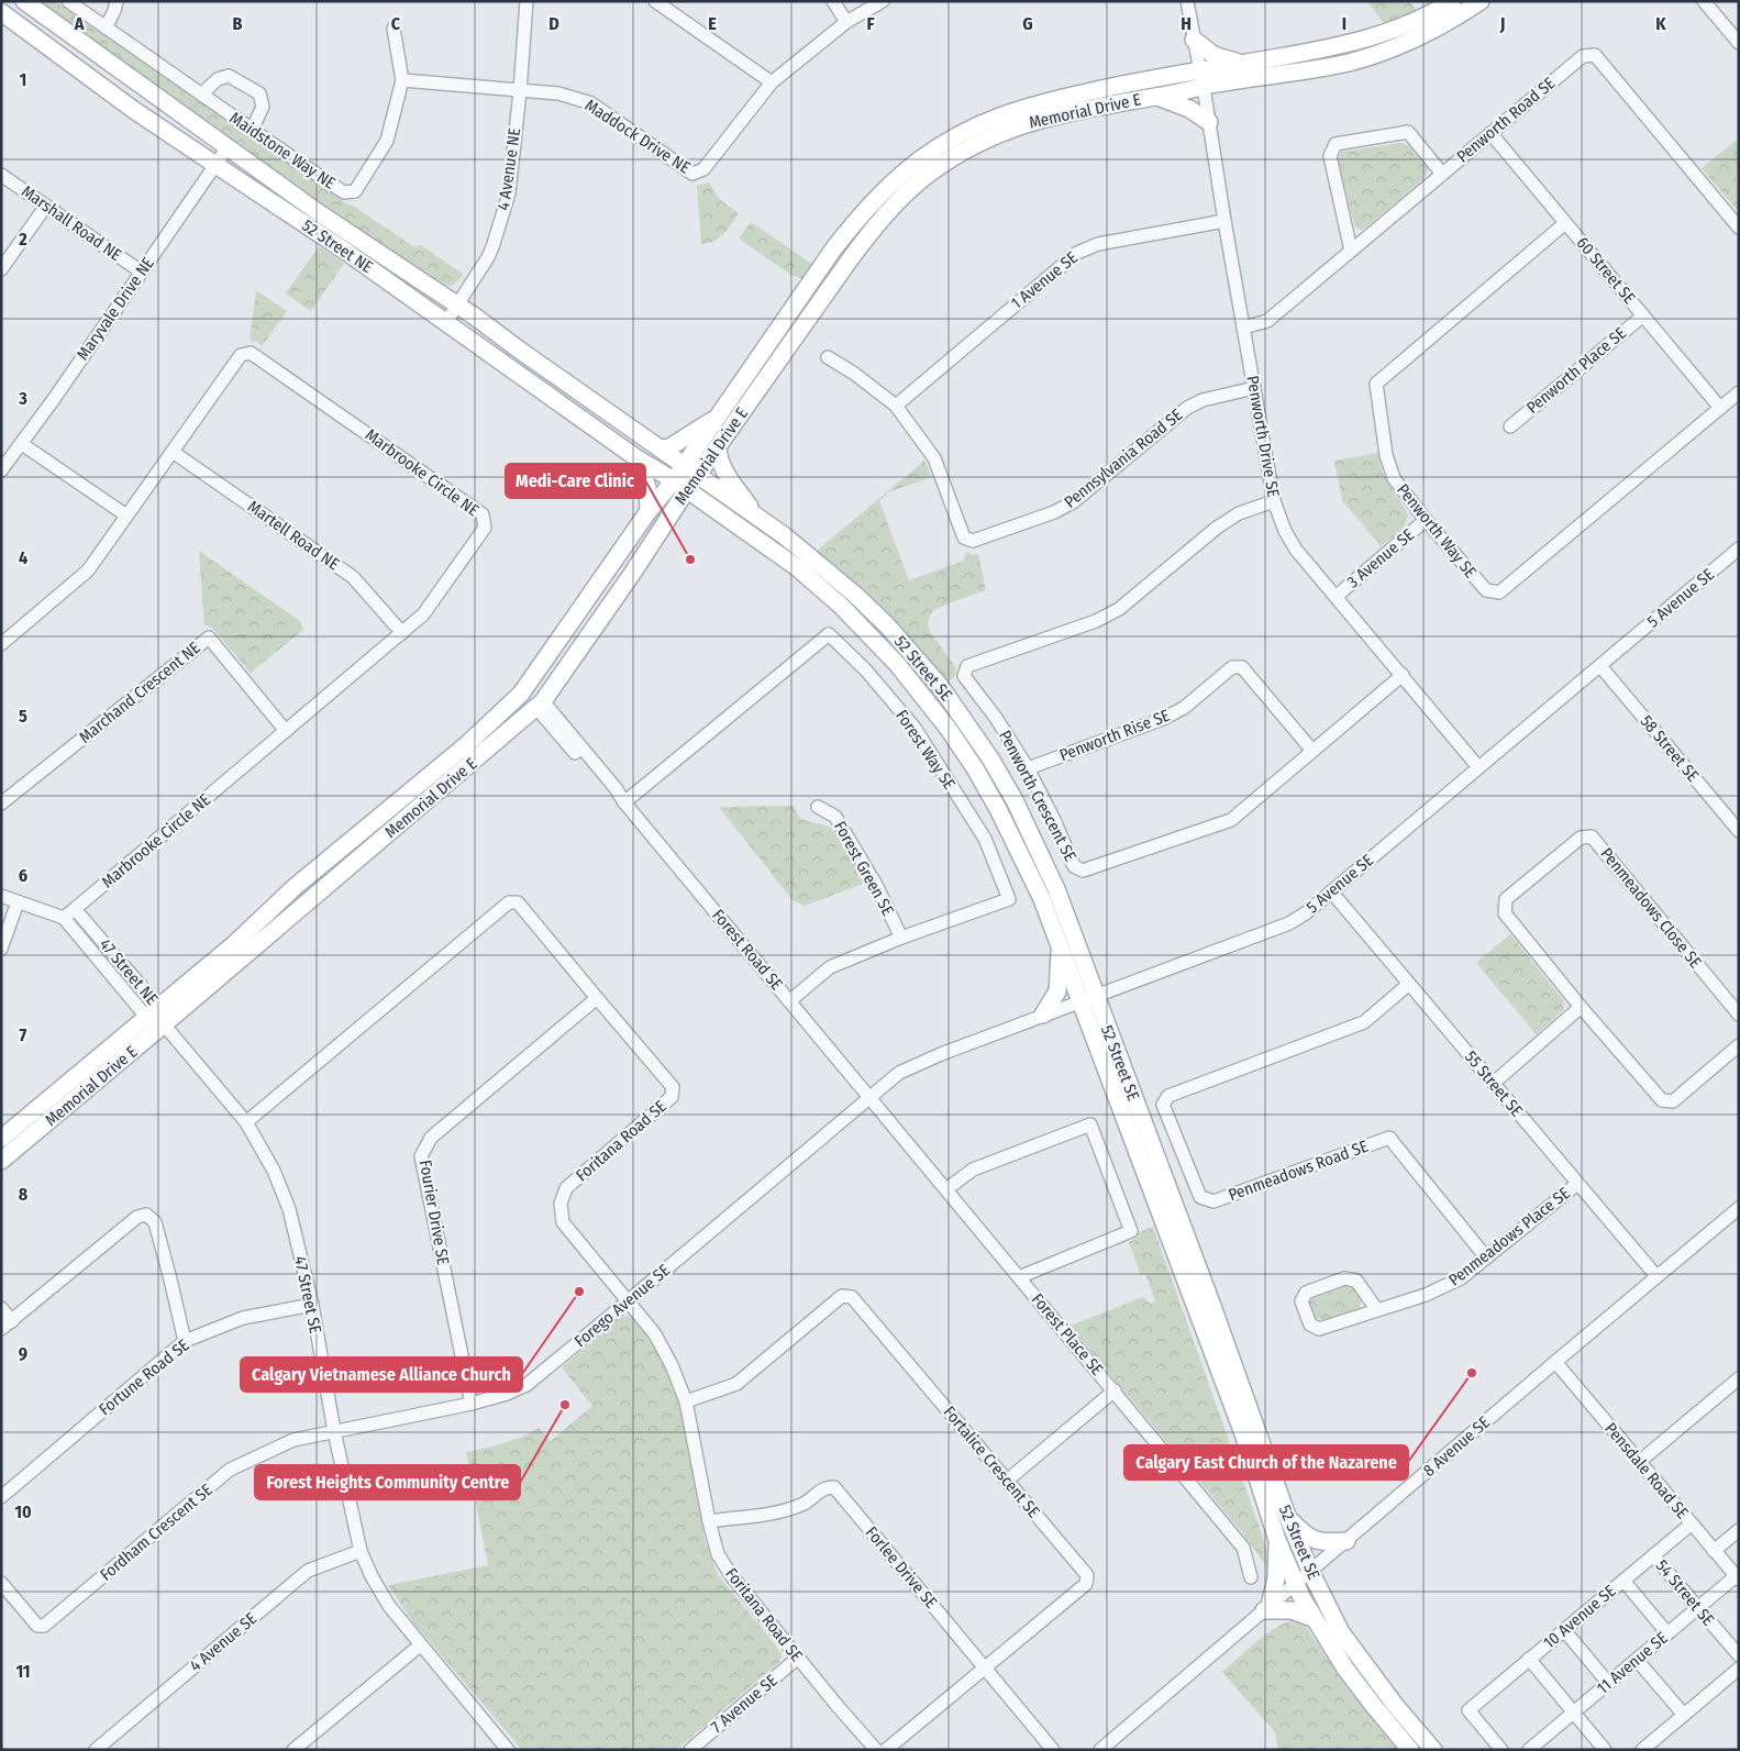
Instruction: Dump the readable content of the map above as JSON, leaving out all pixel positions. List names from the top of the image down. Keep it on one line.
{"streets":{"main road":["Memorial Drive E","52 Street NE","52 Street SE"],"street":["Penworth Road SE","Maddock Drive NE","Maidstone Way NE","4 Avenue NE","Marshall Road NE","60 Street SE","1 Avenue SE","Maryvale Drive NE","Penworth Place SE","Penworth Drive SE","Pennsylvania Road SE","Marbrooke Circle NE","Penworth Way SE","Martell Road NE","3 Avenue SE","5 Avenue SE","Marchand Crescent NE","Penworth Rise SE","58 Street SE","Forest Way SE","Penworth Crescent SE","Forest Green SE","Penmeadows Close SE","Forest Road SE","47 Street NE","55 Street SE","Foritana Road SE","Penmeadows Road SE","Fourier Drive SE","Penmeadows Place SE","47 Street SE","Forego Avenue SE","Forest Place SE","Fortune Road SE","8 Avenue SE","Fortalice Crescent SE","Pensdale Road SE","Fordham Crescent SE","Forlee Drive SE","54 Street SE","10 Avenue SE","4 Avenue SE","11 Avenue SE","7 Avenue SE"]},"crossings":[["Memorial Drive E","52 Street NE"],["Memorial Drive E","Penworth Drive SE"],["Memorial Drive E","52 Street SE"],["Memorial Drive E","Forest Road SE"],["Memorial Drive E","47 Street NE"],["Memorial Drive E","47 Street SE"],["Penworth Road SE","60 Street SE"],["Penworth Road SE","Penworth Drive SE"],["Maddock Drive NE","4 Avenue NE"],["4 Avenue NE","52 Street NE"],["Marshall Road NE","Maryvale Drive NE"],["52 Street NE","Maryvale Drive NE"],["52 Street NE","52 Street SE"],["60 Street SE","Penworth Place SE"],["60 Street SE","Penworth Way SE"],["1 Avenue SE","Penworth Drive SE"],["1 Avenue SE","Pennsylvania Road SE"],["Penworth Drive SE","Pennsylvania Road SE"],["Penworth Drive SE","3 Avenue SE"],["Penworth Drive SE","5 Avenue SE"],["Penworth Drive SE","Penworth Crescent SE"],["Marbrooke Circle NE","Martell Road NE"],["Marbrooke Circle NE","Marchand Crescent NE"],["Marbrooke Circle NE","47 Street NE"],["Penworth Way SE","3 Avenue SE"],["5 Avenue SE","52 Street SE"],["5 Avenue SE","58 Street SE"],["5 Avenue SE","Forest Road SE"],["5 Avenue SE","55 Street SE"],["5 Avenue SE","Forego Avenue SE"],["5 Avenue SE","Forest Place SE"],["52 Street SE","8 Avenue SE"],["Penworth Rise SE","Penworth Crescent SE"],["Forest Way SE","Forest Green SE"],["Forest Way SE","Forest Road SE"],["Forest Road SE","Forego Avenue SE"],["Forest Road SE","Forest Place SE"],["47 Street NE","47 Street SE"],["55 Street SE","Penmeadows Road SE"],["55 Street SE","Penmeadows Place SE"],["55 Street SE","8 Avenue SE"],["Foritana Road SE","Fourier Drive SE"],["Foritana Road SE","47 Street SE"],["Foritana Road SE","Forego Avenue SE"],["Foritana Road SE","Fortalice Crescent SE"],["Foritana Road SE","Forlee Drive SE"],["Foritana Road SE","7 Avenue SE"],["Penmeadows Road SE","Penmeadows Place SE"],["Fourier Drive SE","Forego Avenue SE"],["47 Street SE","Forego Avenue SE"],["47 Street SE","Fortune Road SE"],["47 Street SE","Fordham Crescent SE"],["47 Street SE","4 Avenue SE"],["Forego Avenue SE","Forest Place SE"],["Forego Avenue SE","Fordham Crescent SE"],["8 Avenue SE","Pensdale Road SE"],["Fortalice Crescent SE","Forlee Drive SE"],["Pensdale Road SE","10 Avenue SE"],["Pensdale Road SE","11 Avenue SE"],["54 Street SE","10 Avenue SE"],["54 Street SE","11 Avenue SE"]],"places":["Medi-Care Clinic","Calgary Vietnamese Alliance Church","Calgary East Church of the Nazarene","Forest Heights Community Centre"],"grid":{"columns":["A","B","C","D","E","F","G","H","I","J","K"],"rows":["1","2","3","4","5","6","7","8","9","10","11"]}}
